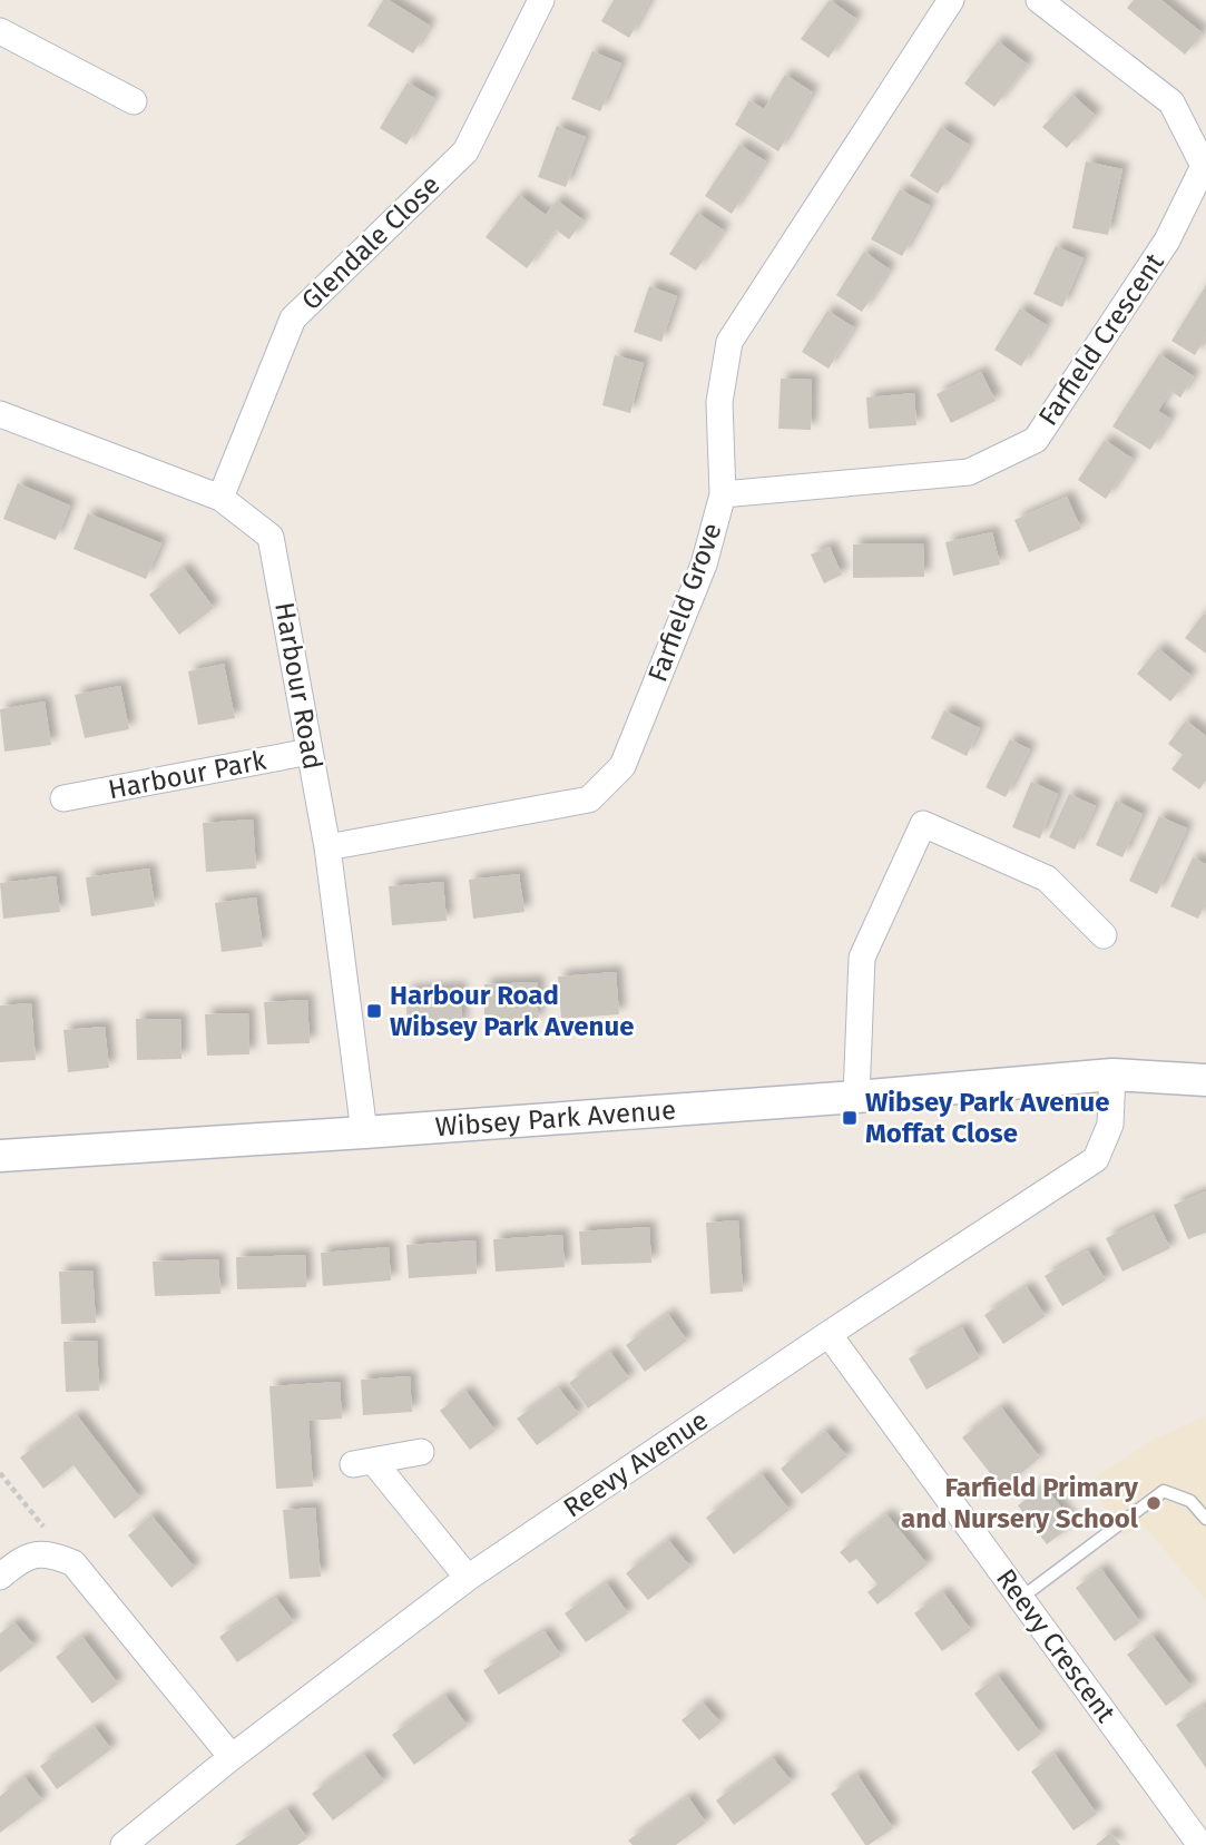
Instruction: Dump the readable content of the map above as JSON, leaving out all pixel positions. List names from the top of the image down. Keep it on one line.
{"streets":{"street":["Glendale Close","Farfield Crescent","Farfield Grove","Harbour Road","Harbour Park","Wibsey Park Avenue","Reevy Avenue","Reevy Crescent"]},"crossings":[["Glendale Close","Harbour Road"],["Farfield Crescent","Farfield Grove"],["Farfield Grove","Harbour Road"],["Harbour Road","Harbour Park"],["Harbour Road","Wibsey Park Avenue"],["Wibsey Park Avenue","Reevy Avenue"],["Reevy Avenue","Reevy Crescent"]],"places":{"transit":["Harbour Road Wibsey Park Avenue","Wibsey Park Avenue Moffat Close"],"other":["Farfield Primary and Nursery School"]}}
